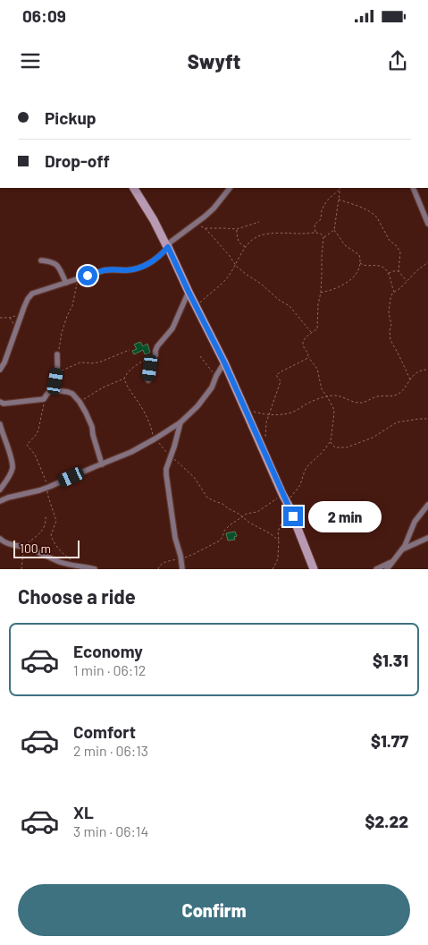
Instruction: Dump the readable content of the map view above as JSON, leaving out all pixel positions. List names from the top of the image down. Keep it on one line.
{"scale_bar":"100 m","page":{"status":"06:09","header":"Swyft","banner":["Pickup","Drop-off"],"bubble":"2 min","scale":"100 m","heading":"Choose a ride","list":[{"name":"Economy","note":"1 min · 06:12","value":"$1.31"},{"name":"Comfort","note":"2 min · 06:13","value":"$1.77"},{"name":"XL","note":"3 min · 06:14","value":"$2.22"}],"buttons":"Confirm"}}
